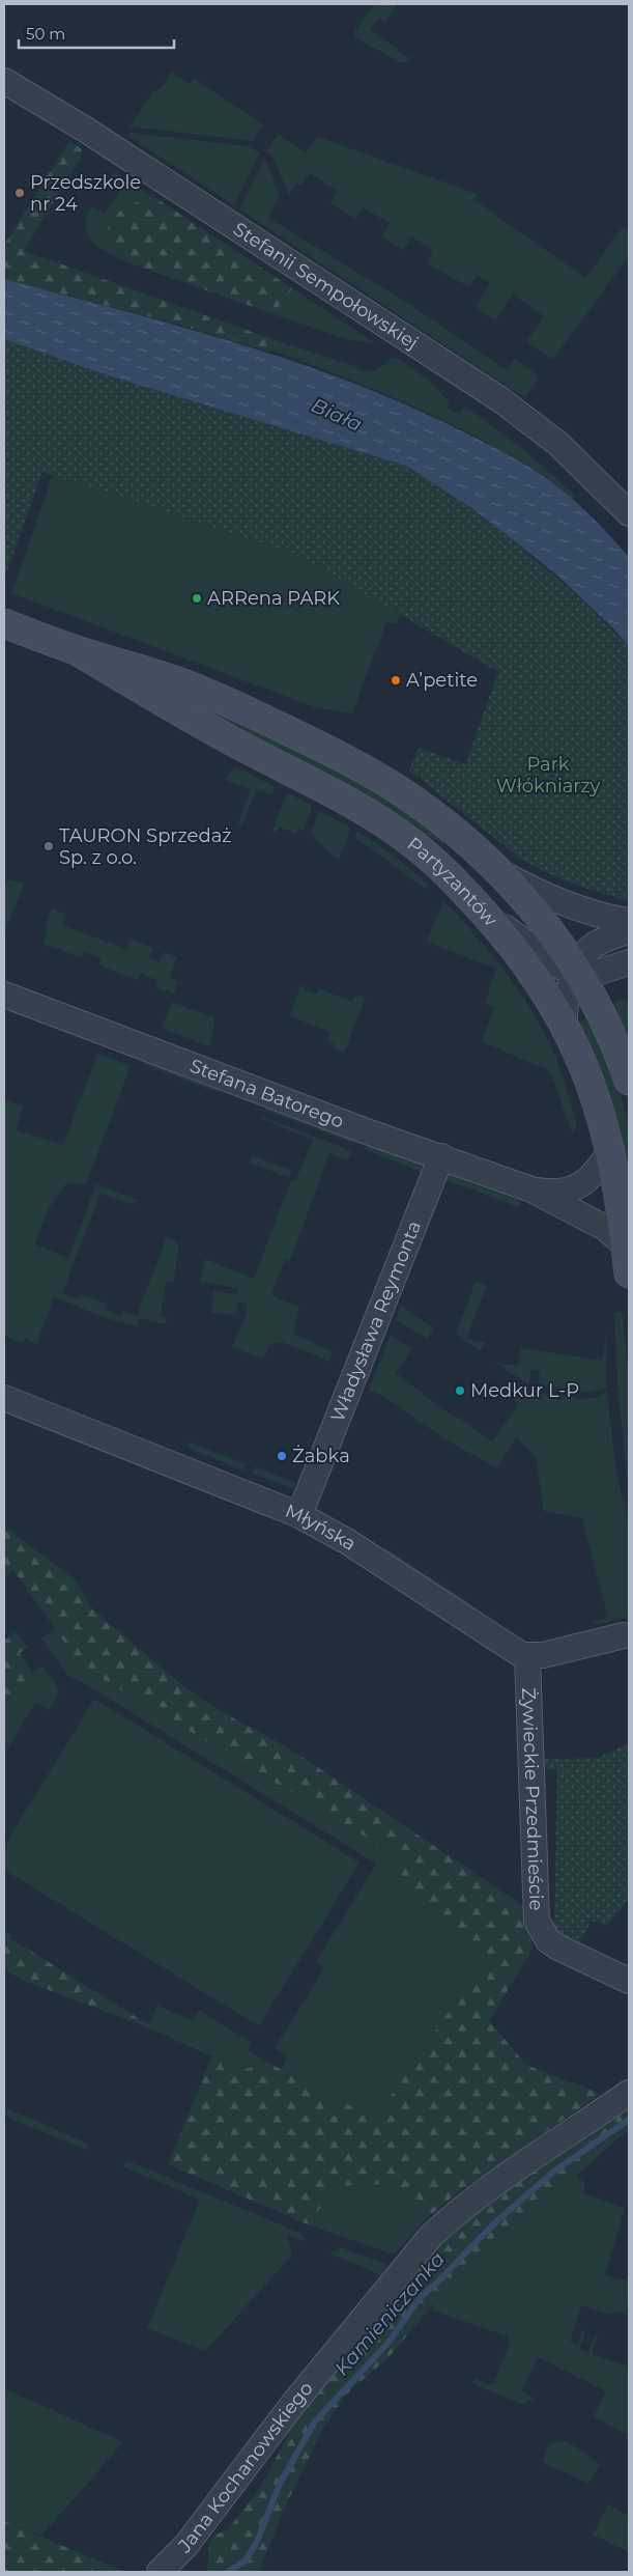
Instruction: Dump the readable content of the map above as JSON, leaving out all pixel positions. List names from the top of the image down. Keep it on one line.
{"streets":{"main road":["Partyzantów"],"street":["Stefanii Sempołowskiej","Stefana Batorego","Władysława Reymonta","Młyńska","Żywieckie Przedmieście","Jana Kochanowskiego"]},"crossings":[["Partyzantów","Stefana Batorego"],["Stefana Batorego","Władysława Reymonta"],["Władysława Reymonta","Młyńska"],["Młyńska","Żywieckie Przedmieście"]],"water":["Biała","Kamieniczanka"],"parks":["Park Włókniarzy"],"places":["Przedszkole nr 24","ARRena PARK","A’petite","TAURON Sprzedaż Sp. z o.o.","Medkur L-P","Żabka"],"scale_bar":"50 m"}
